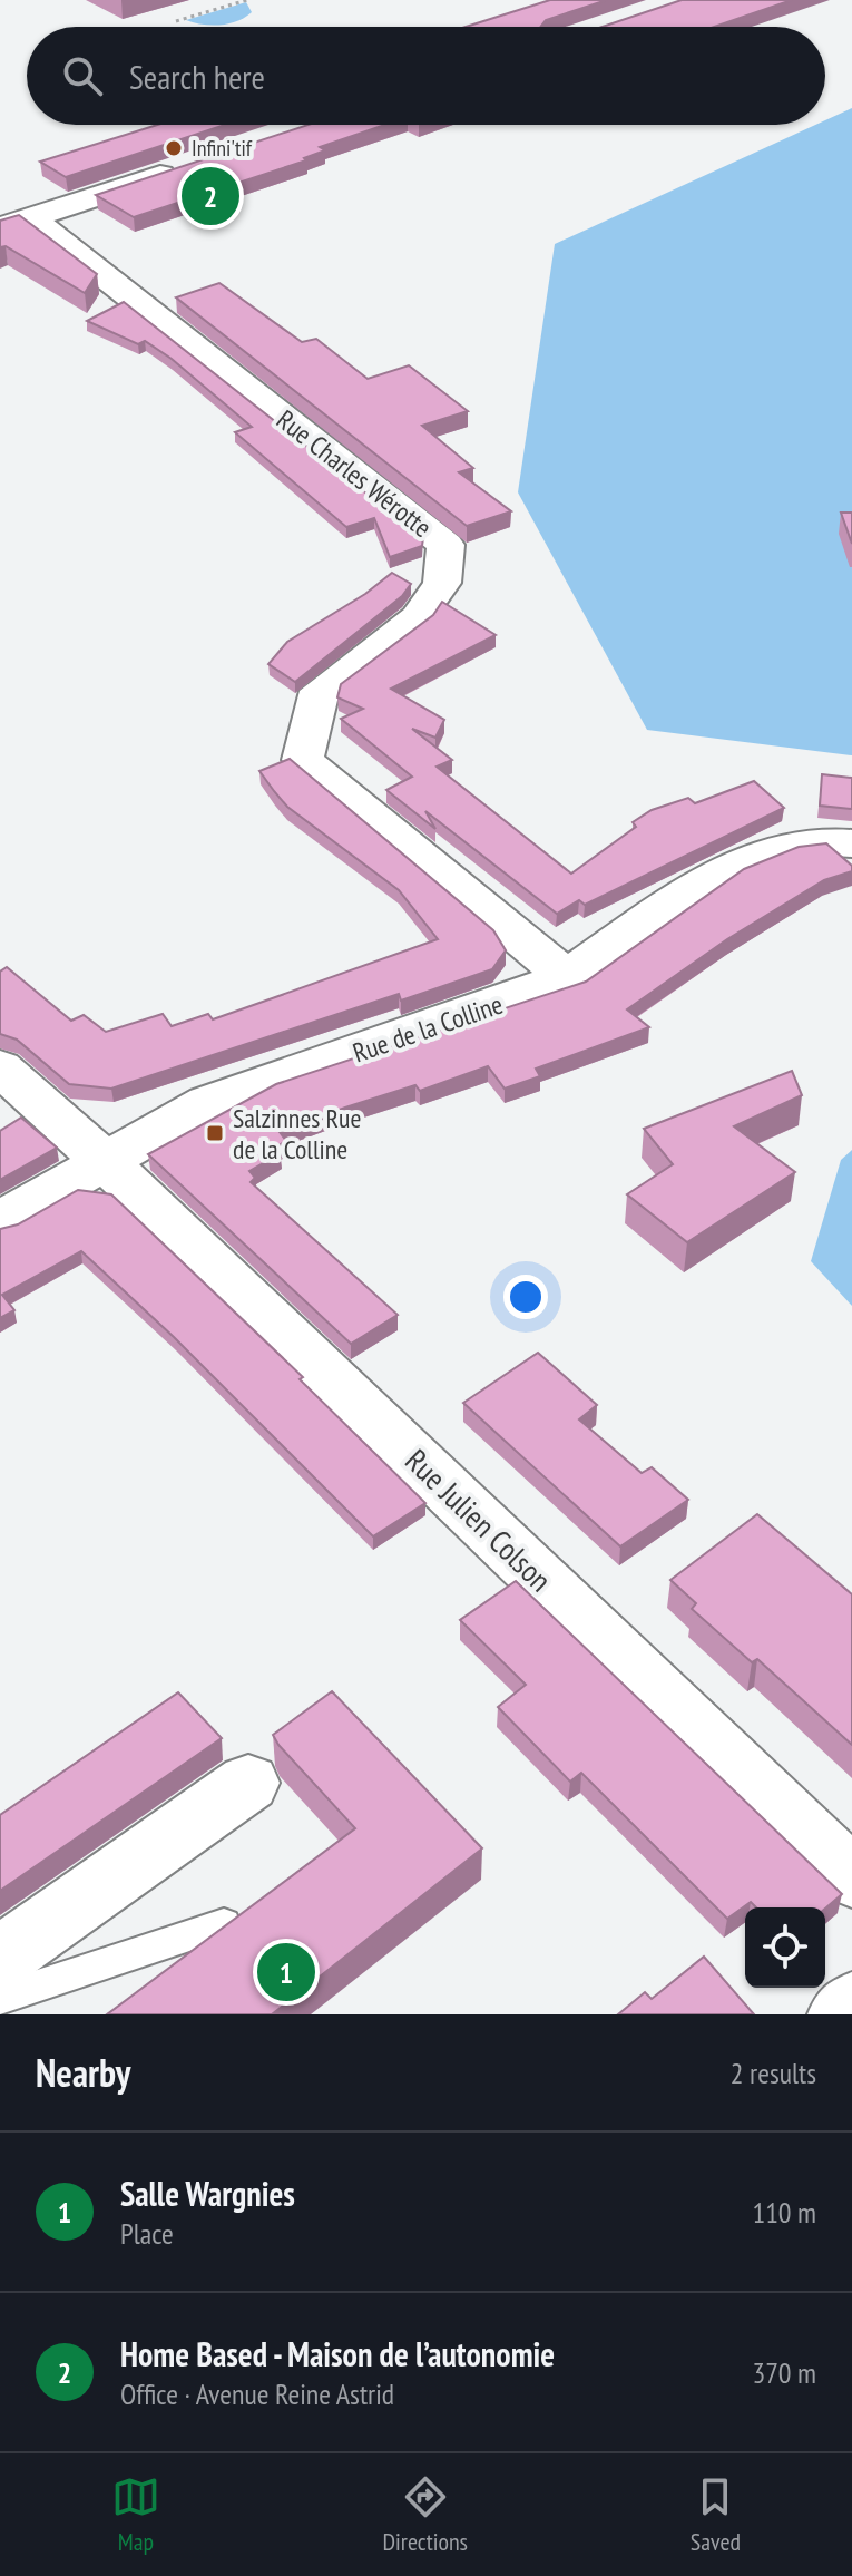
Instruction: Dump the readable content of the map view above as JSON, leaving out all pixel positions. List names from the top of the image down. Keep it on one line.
{"streets":{"street":["Rue Charles Wérotte","Rue de la Colline","Rue Julien Colson"]},"crossings":[["Rue Charles Wérotte","Rue de la Colline"],["Rue de la Colline","Rue Julien Colson"]],"places":{"other":["Infini'tif"],"transit":["Salzinnes Rue de la Colline"]},"page":{"search":"Search here","pins":["2","1"],"heading":["Nearby","2 results"],"list":[{"mark":"1","name":"Salle Wargnies","note":"Place","value":"110 m"},{"mark":"2","name":"Home Based - Maison de l’autonomie","note":"Office · Avenue Reine Astrid","value":"370 m"}],"nav":["Map","Directions","Saved"]}}
